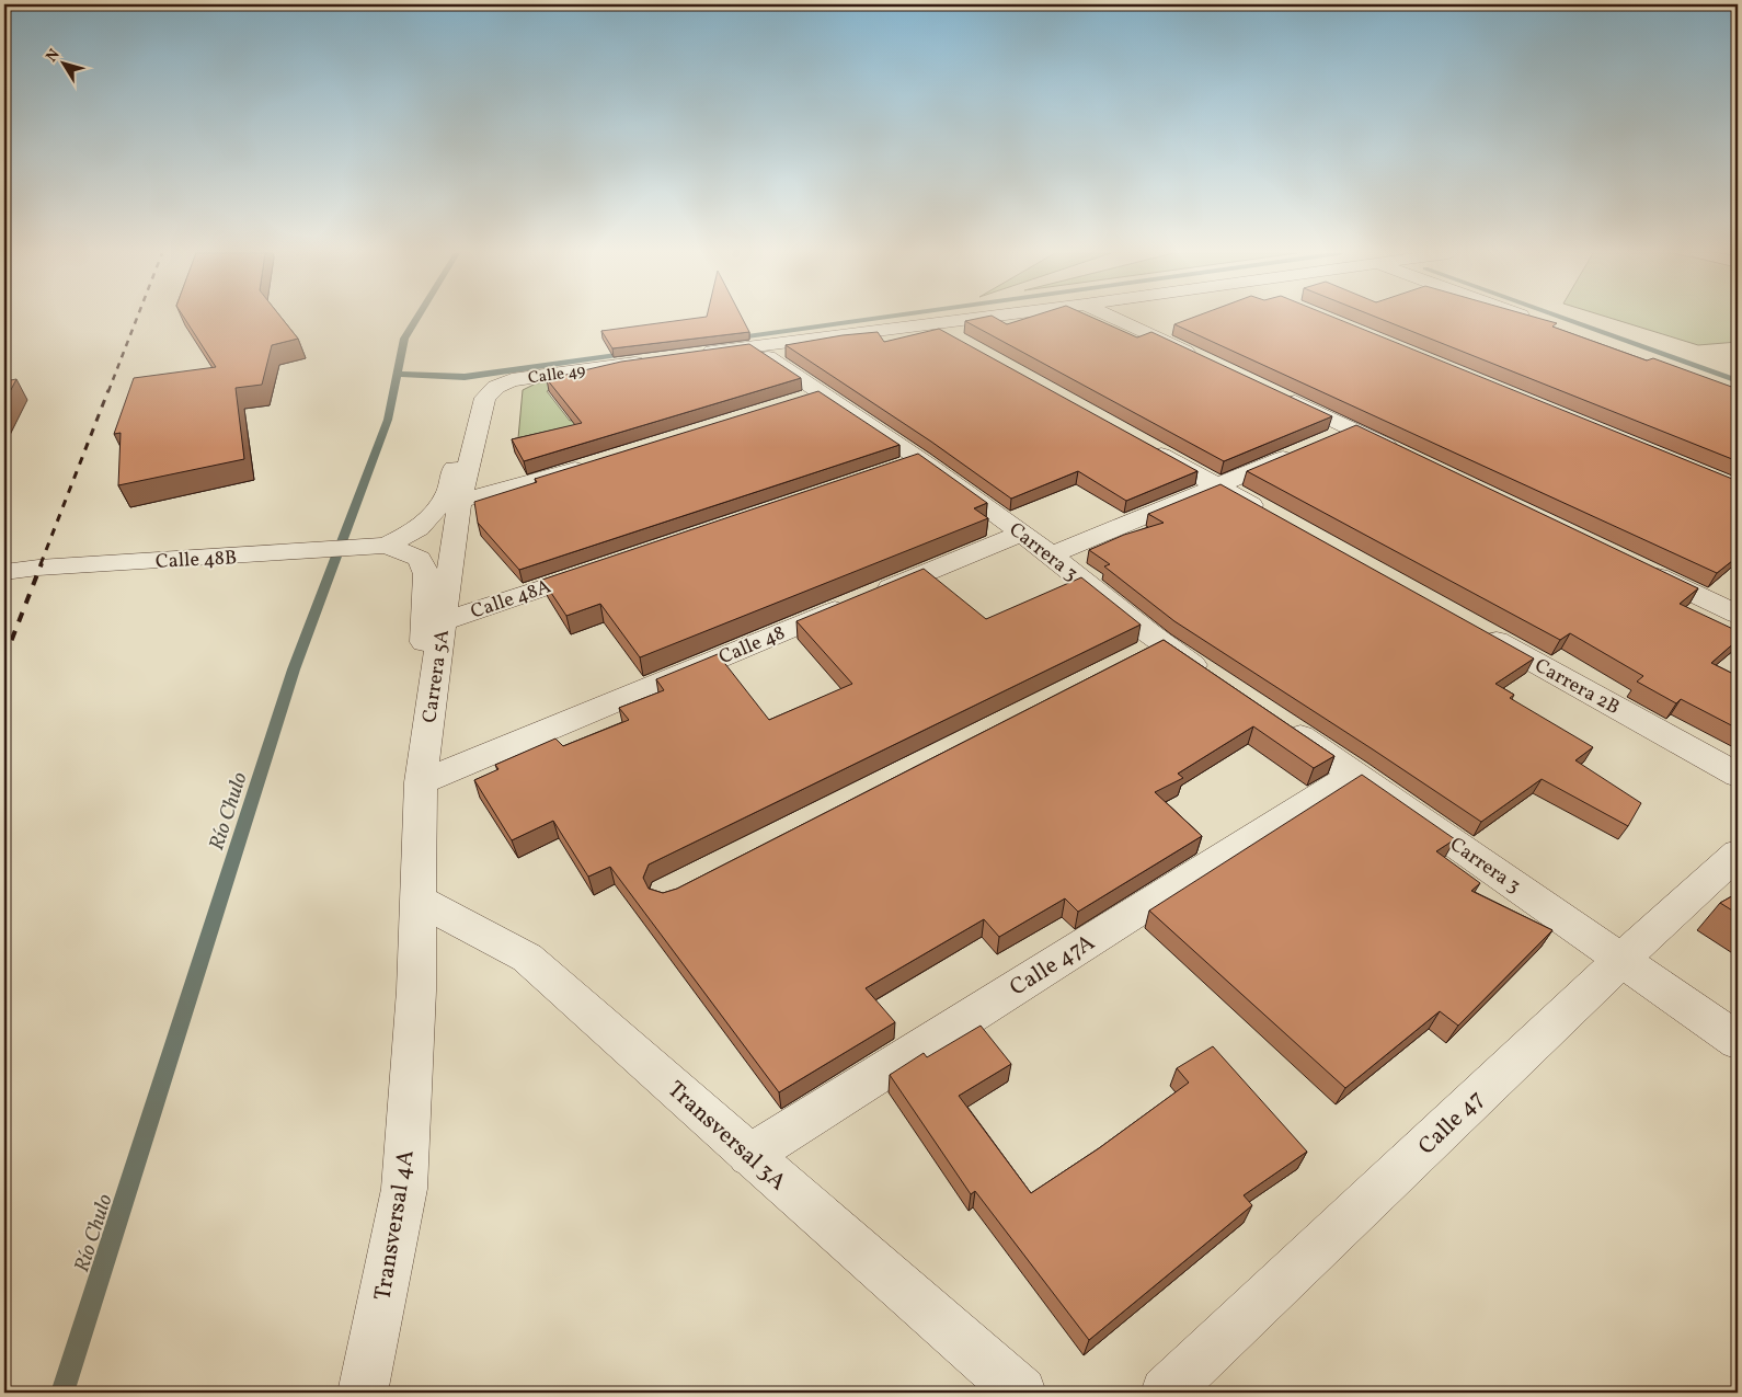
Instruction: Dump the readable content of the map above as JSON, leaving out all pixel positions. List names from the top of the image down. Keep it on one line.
{"streets":{"street":["Calle 49","Carrera 3","Calle 48B","Calle 48A","Calle 48","Carrera 5A","Carrera 2B","Calle 47A","Calle 47","Transversal 3A","Transversal 4A"]},"crossings":[["Calle 49","Calle 48B"],["Calle 49","Carrera 5A"],["Carrera 3","Calle 48"],["Carrera 3","Calle 47A"],["Carrera 3","Calle 47"],["Calle 48B","Carrera 5A"],["Calle 48A","Carrera 5A"],["Calle 48","Carrera 5A"],["Carrera 5A","Transversal 3A"],["Carrera 5A","Transversal 4A"],["Calle 47A","Transversal 3A"]],"water":["Río Chulo"],"north":"top left"}
